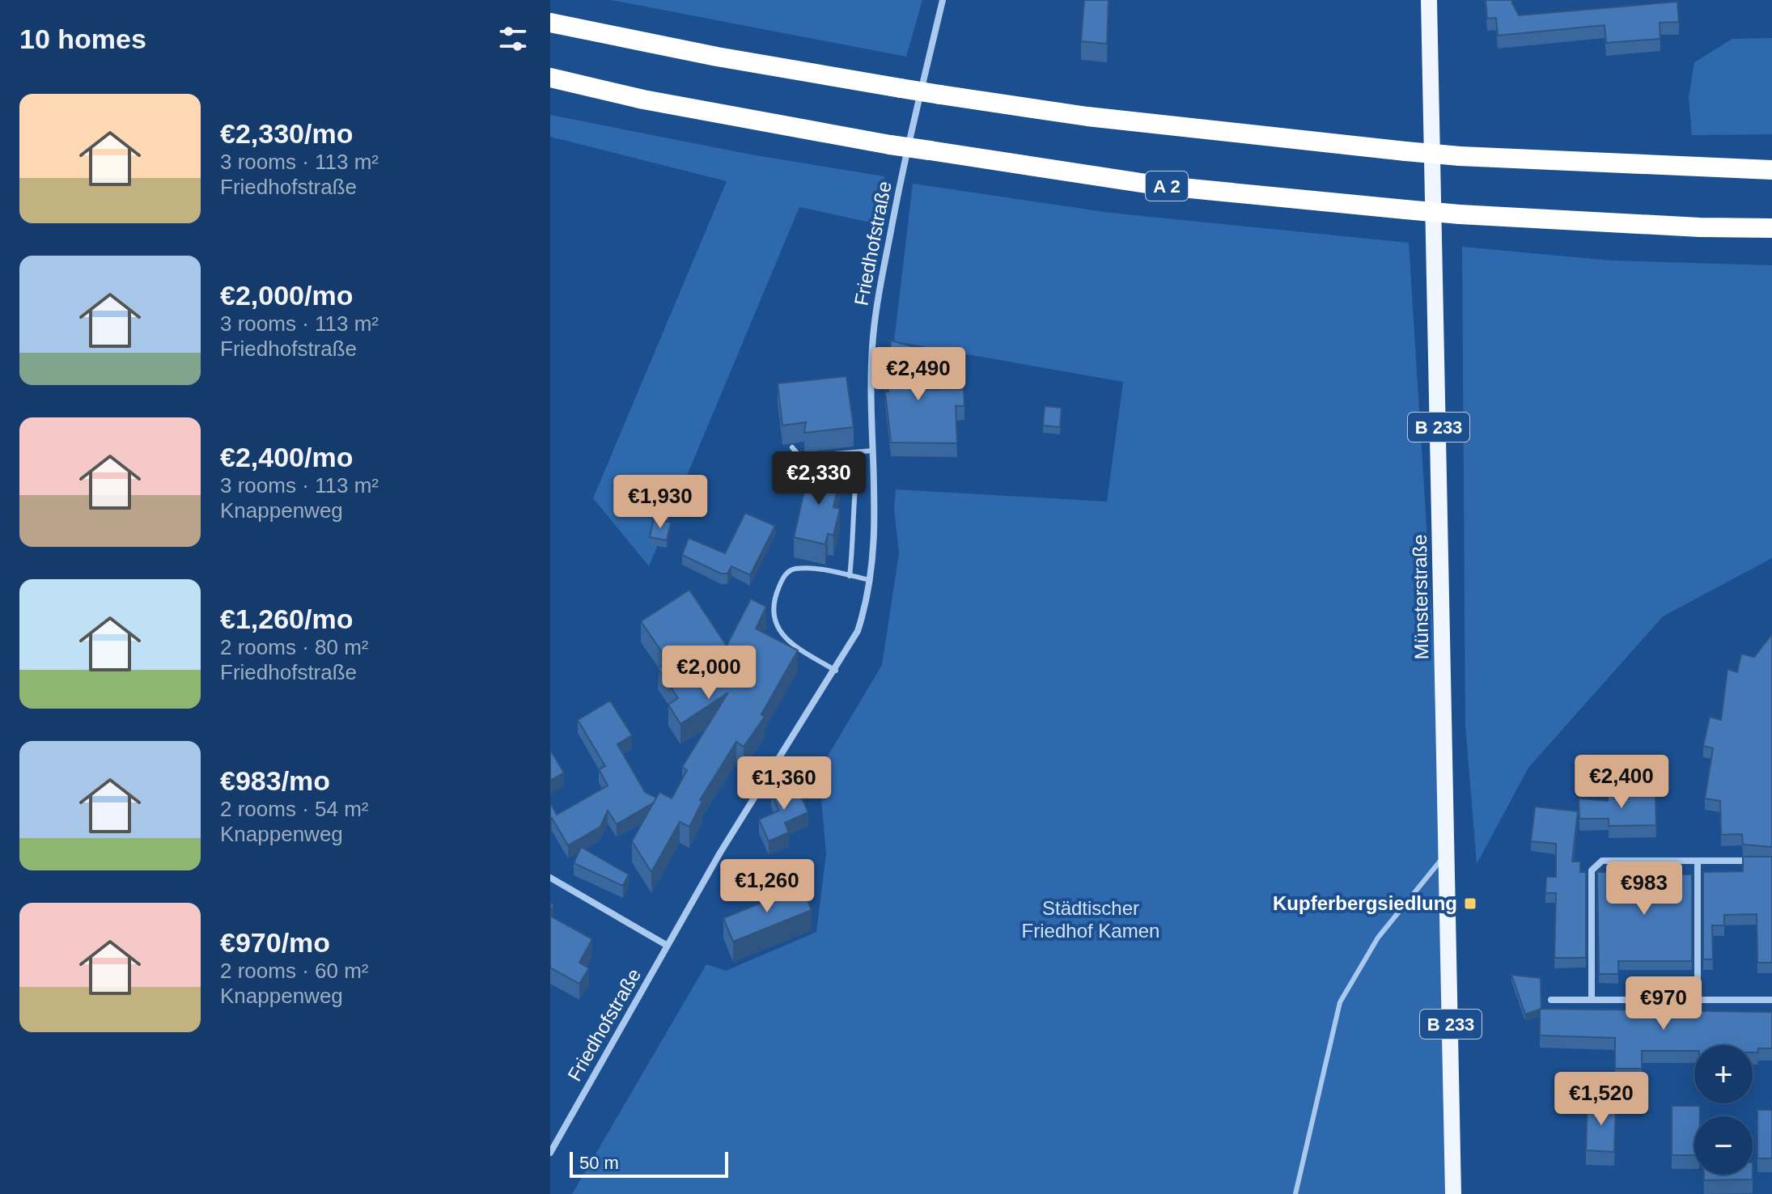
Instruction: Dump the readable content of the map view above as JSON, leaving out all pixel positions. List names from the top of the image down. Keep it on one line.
{"streets":{"highway":["A 2"],"main road":["B 233","Münsterstraße"],"street":["Friedhofstraße"]},"parks":["Städtischer Friedhof Kamen"],"places":{"transit":["Kupferbergsiedlung"]},"scale_bar":"50 m","page":{"heading":"10 homes","list":[{"name":"€2,330/mo","note":"3 rooms · 113 m² · Friedhofstraße"},{"name":"€2,000/mo","note":"3 rooms · 113 m² · Friedhofstraße"},{"name":"€2,400/mo","note":"3 rooms · 113 m² · Knappenweg"},{"name":"€1,260/mo","note":"2 rooms · 80 m² · Friedhofstraße"},{"name":"€983/mo","note":"2 rooms · 54 m² · Knappenweg"},{"name":"€970/mo","note":"2 rooms · 60 m² · Knappenweg"}],"price":["€2,490","€2,330","€1,930","€2,000","€2,400","€1,360","€1,260","€983","€970","€1,520"],"map_buttons":["+","−"],"scale":"50 m"}}
